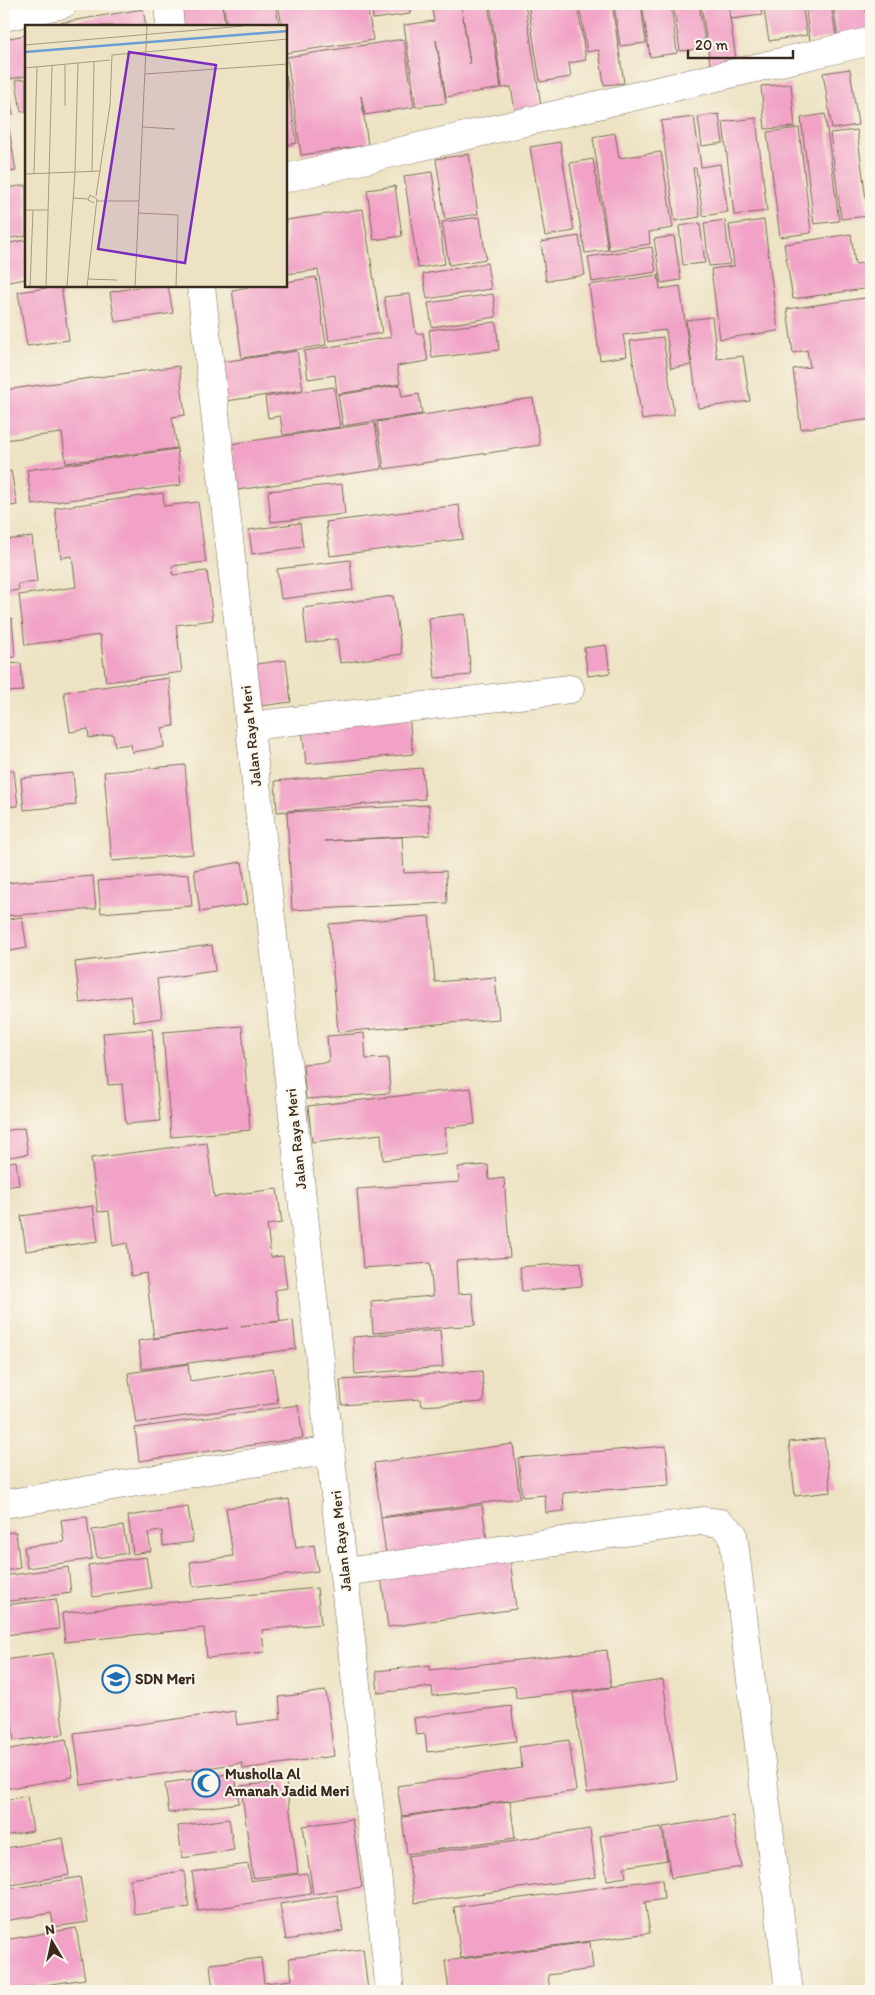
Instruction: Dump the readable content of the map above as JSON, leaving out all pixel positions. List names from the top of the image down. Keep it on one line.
{"streets":{"street":["Jalan Raya Meri"]},"places":{"school or university":["SDN Meri"],"mosque":["Musholla Al Amanah Jadid Meri"]},"scale_bar":"20 m","north":"top"}
